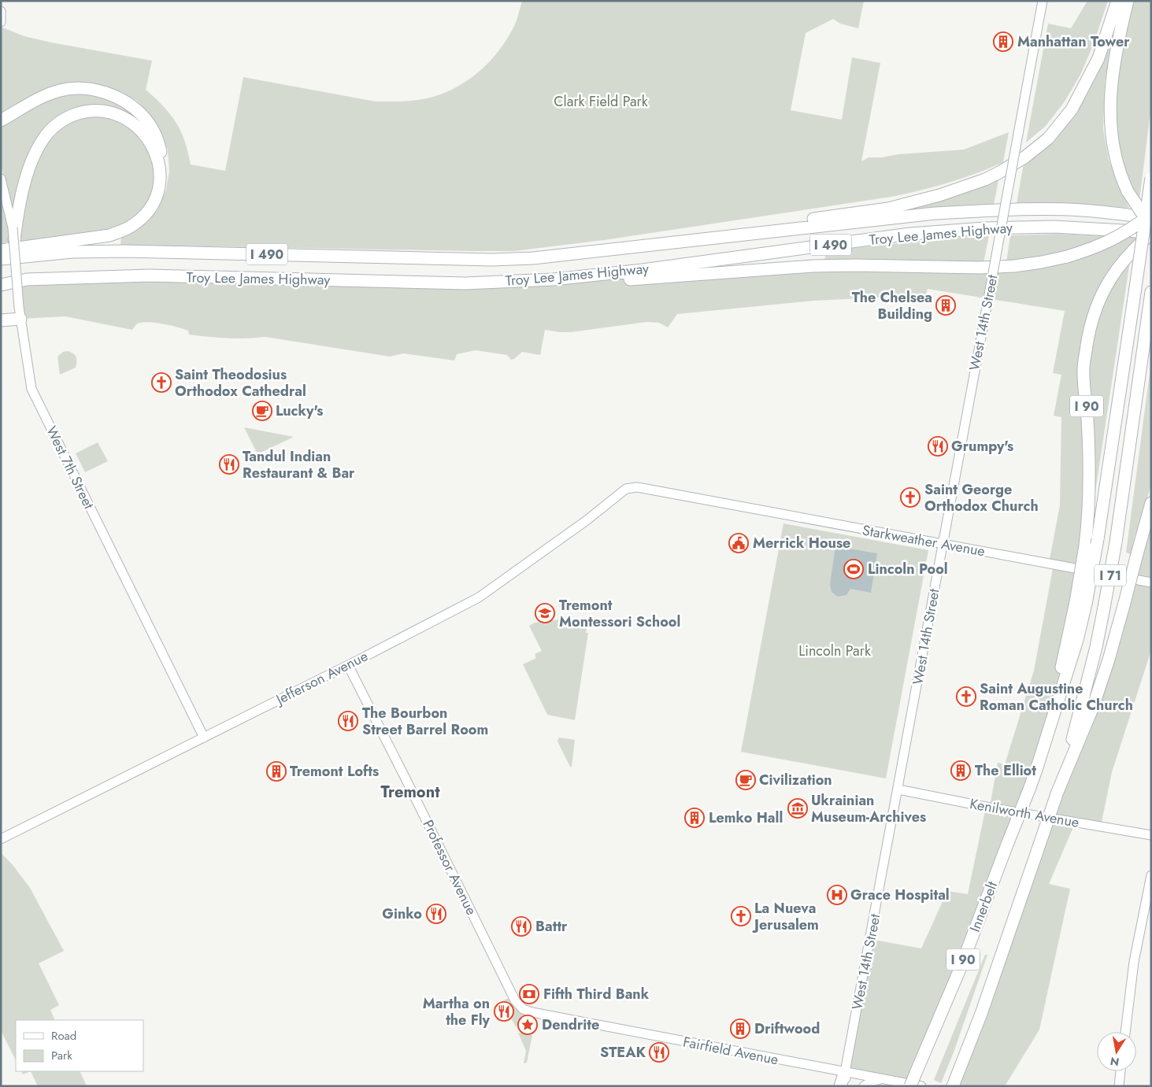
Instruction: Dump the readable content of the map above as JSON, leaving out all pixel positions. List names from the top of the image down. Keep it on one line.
{"streets":{"highway":["Troy Lee James Highway","I 490","I 90","I 71","Innerbelt"],"street":["West 14th Street","West 7th Street","Starkweather Avenue","Jefferson Avenue","Kenilworth Avenue","Professor Avenue","Fairfield Avenue"]},"crossings":[["Troy Lee James Highway","I 90"],["West 14th Street","Starkweather Avenue"],["West 14th Street","Kenilworth Avenue"],["West 14th Street","Fairfield Avenue"],["I 90","I 71"],["I 90","Innerbelt"],["West 7th Street","Jefferson Avenue"],["Starkweather Avenue","Jefferson Avenue"],["I 71","Innerbelt"],["Jefferson Avenue","Professor Avenue"],["Professor Avenue","Fairfield Avenue"]],"districts":["Tremont"],"parks":["Clark Field Park","Lincoln Park"],"places":{"building":["Manhattan Tower","The Chelsea Building","The Elliot","Tremont Lofts","Lemko Hall","Driftwood"],"church":["Saint Theodosius Orthodox Cathedral","Saint George Orthodox Church","Saint Augustine Roman Catholic Church","La Nueva Jerusalem"],"cafe":["Lucky's","Civilization"],"restaurant":["Grumpy's","Tandul Indian Restaurant & Bar","The Bourbon Street Barrel Room","Ginko","Battr","Martha on the Fly","STEAK"],"public building":["Merrick House"],"sports":["Lincoln Pool"],"school or university":["Tremont Montessori School"],"museum":["Ukrainian Museum-Archives"],"hospital":["Grace Hospital"],"bank":["Fifth Third Bank"],"place":["Dendrite"]},"legend":["Road","Park"],"north":"bottom"}
